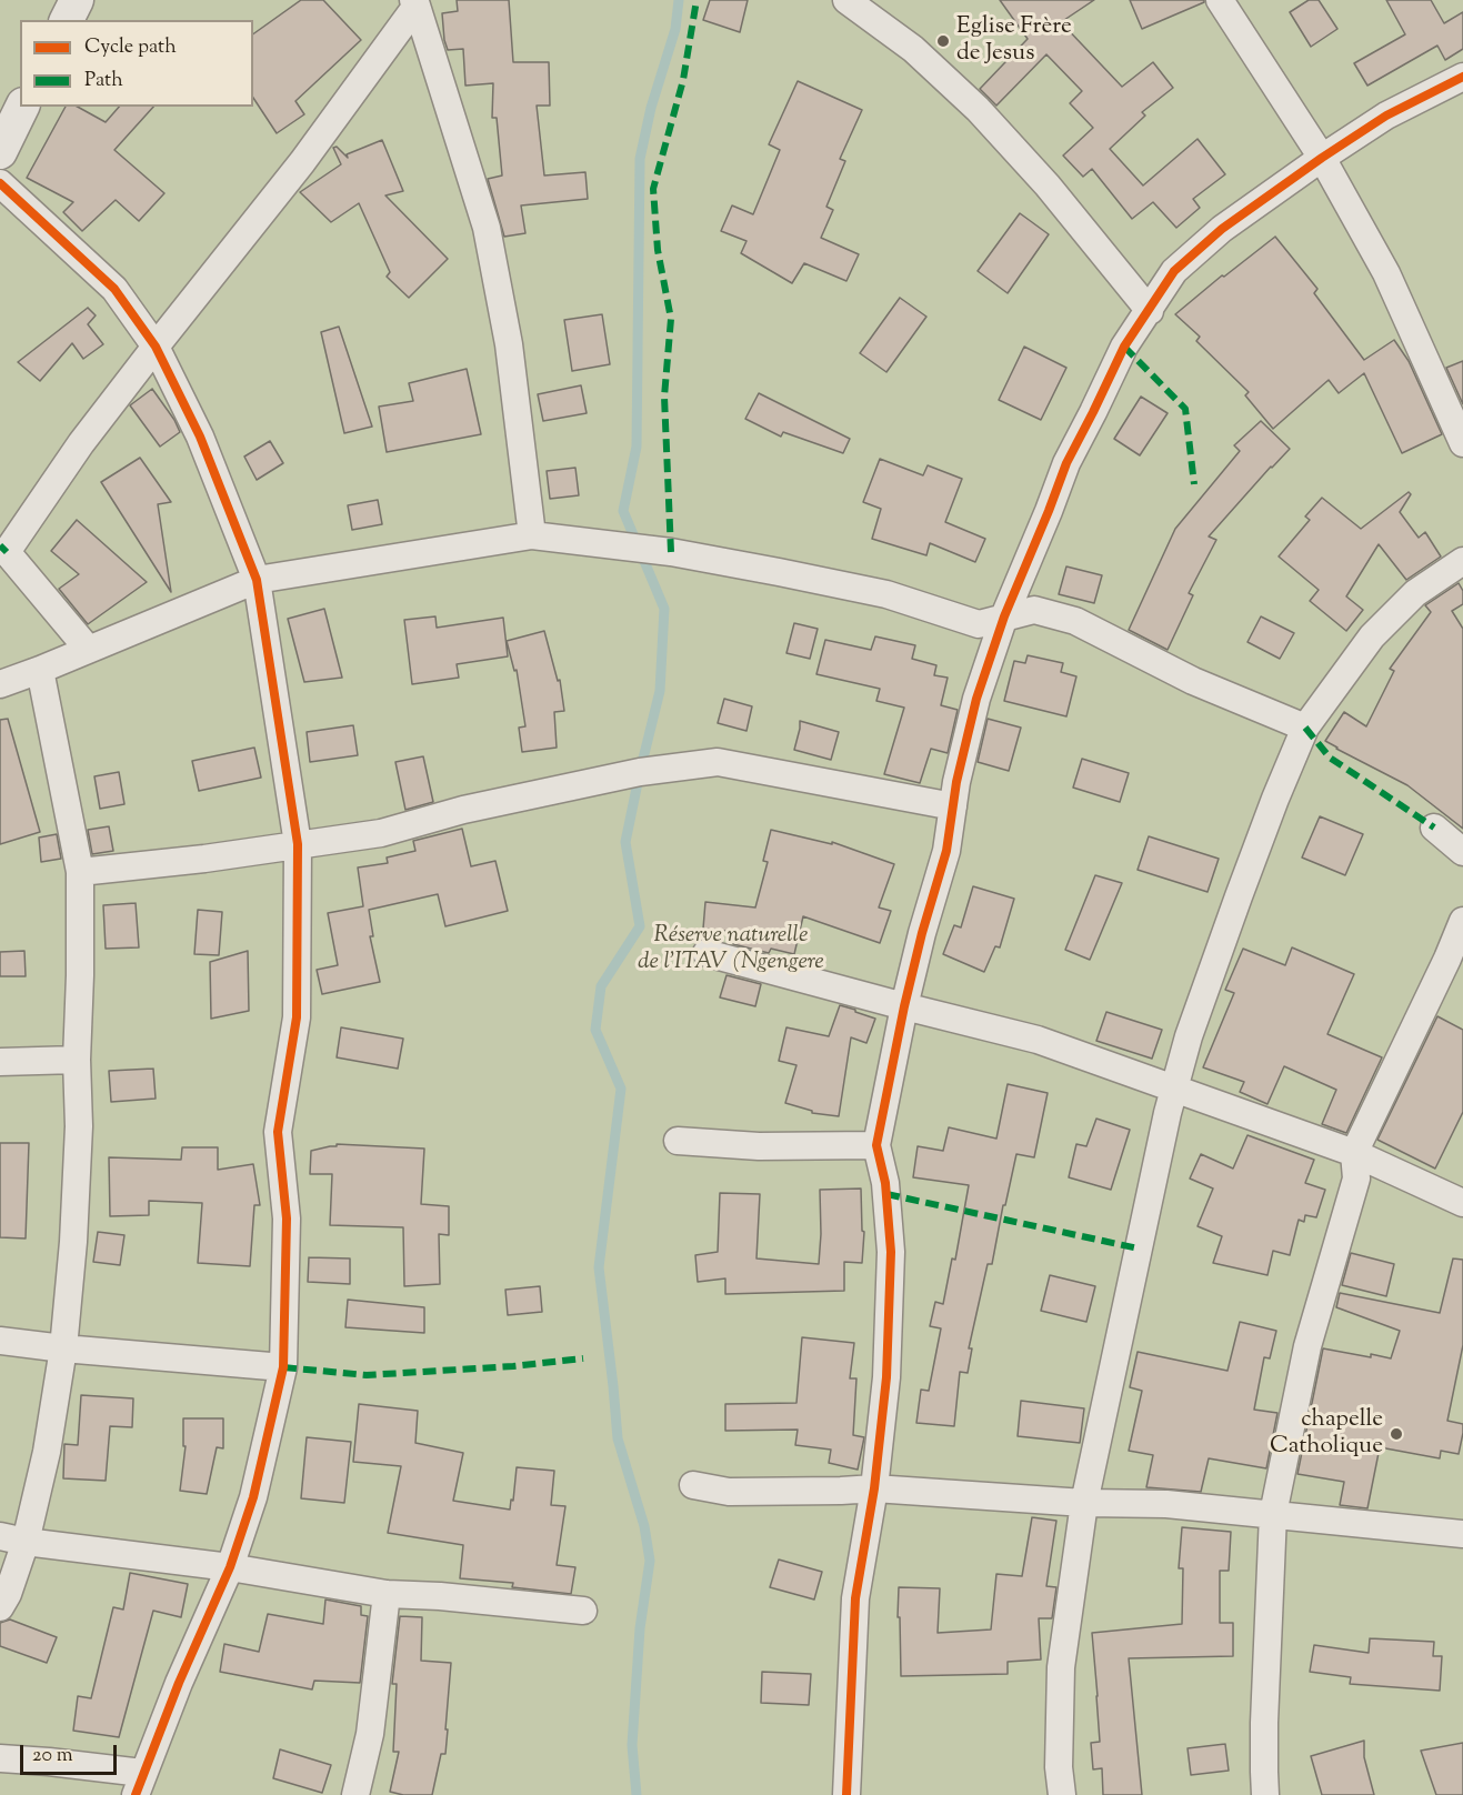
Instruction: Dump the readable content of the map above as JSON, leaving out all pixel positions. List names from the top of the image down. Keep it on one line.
{"parks":["Réserve naturelle de l'ITAV (Ngengere"],"places":["Eglise Frère de Jesus","chapelle Catholique"],"legend":["Cycle path","Path"],"scale_bar":"20 m"}
